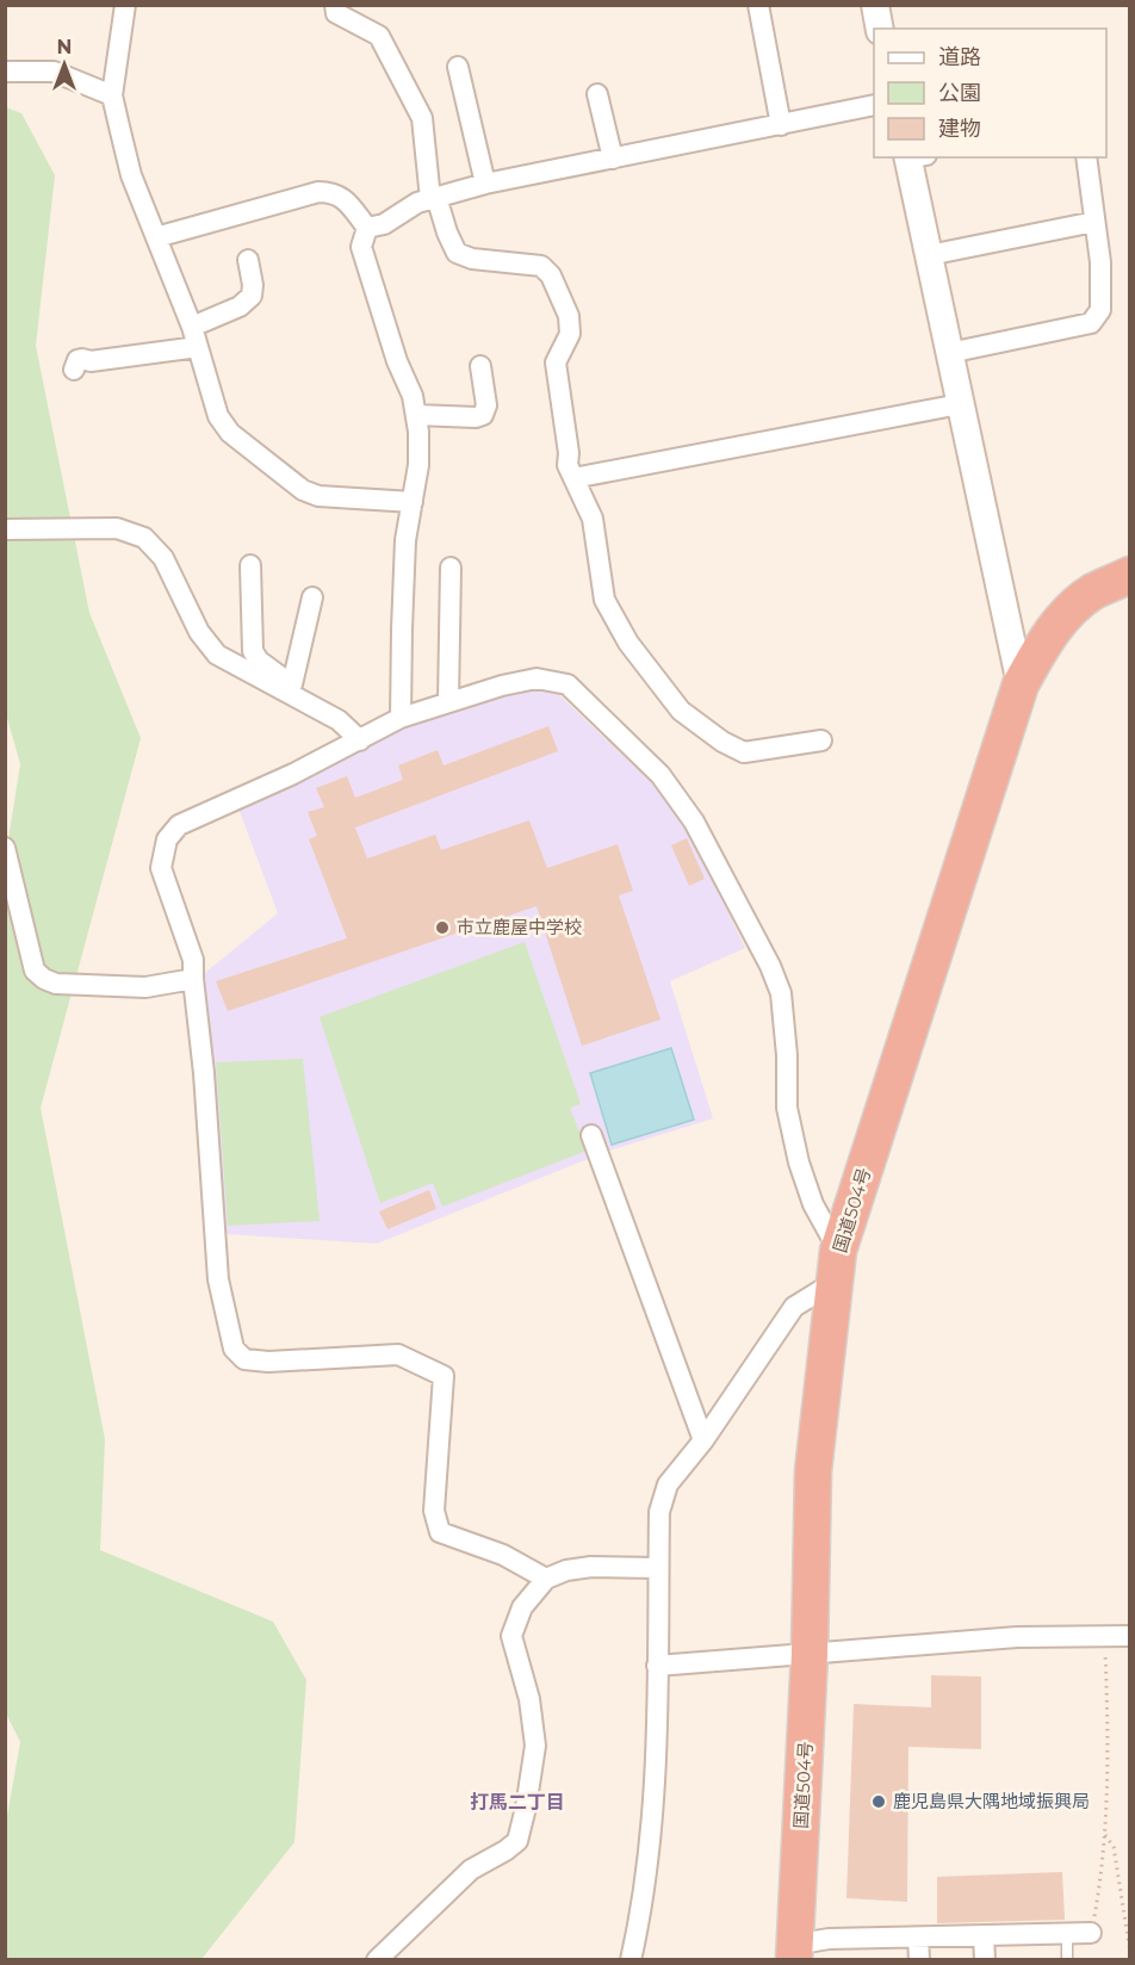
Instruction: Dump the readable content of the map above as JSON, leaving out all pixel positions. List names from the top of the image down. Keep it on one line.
{"streets":{"highway":["国道504号"]},"districts":["打馬二丁目"],"places":["市立鹿屋中学校","鹿児島県大隅地域振興局"],"legend":["道路","公園","建物"],"north":"top"}
